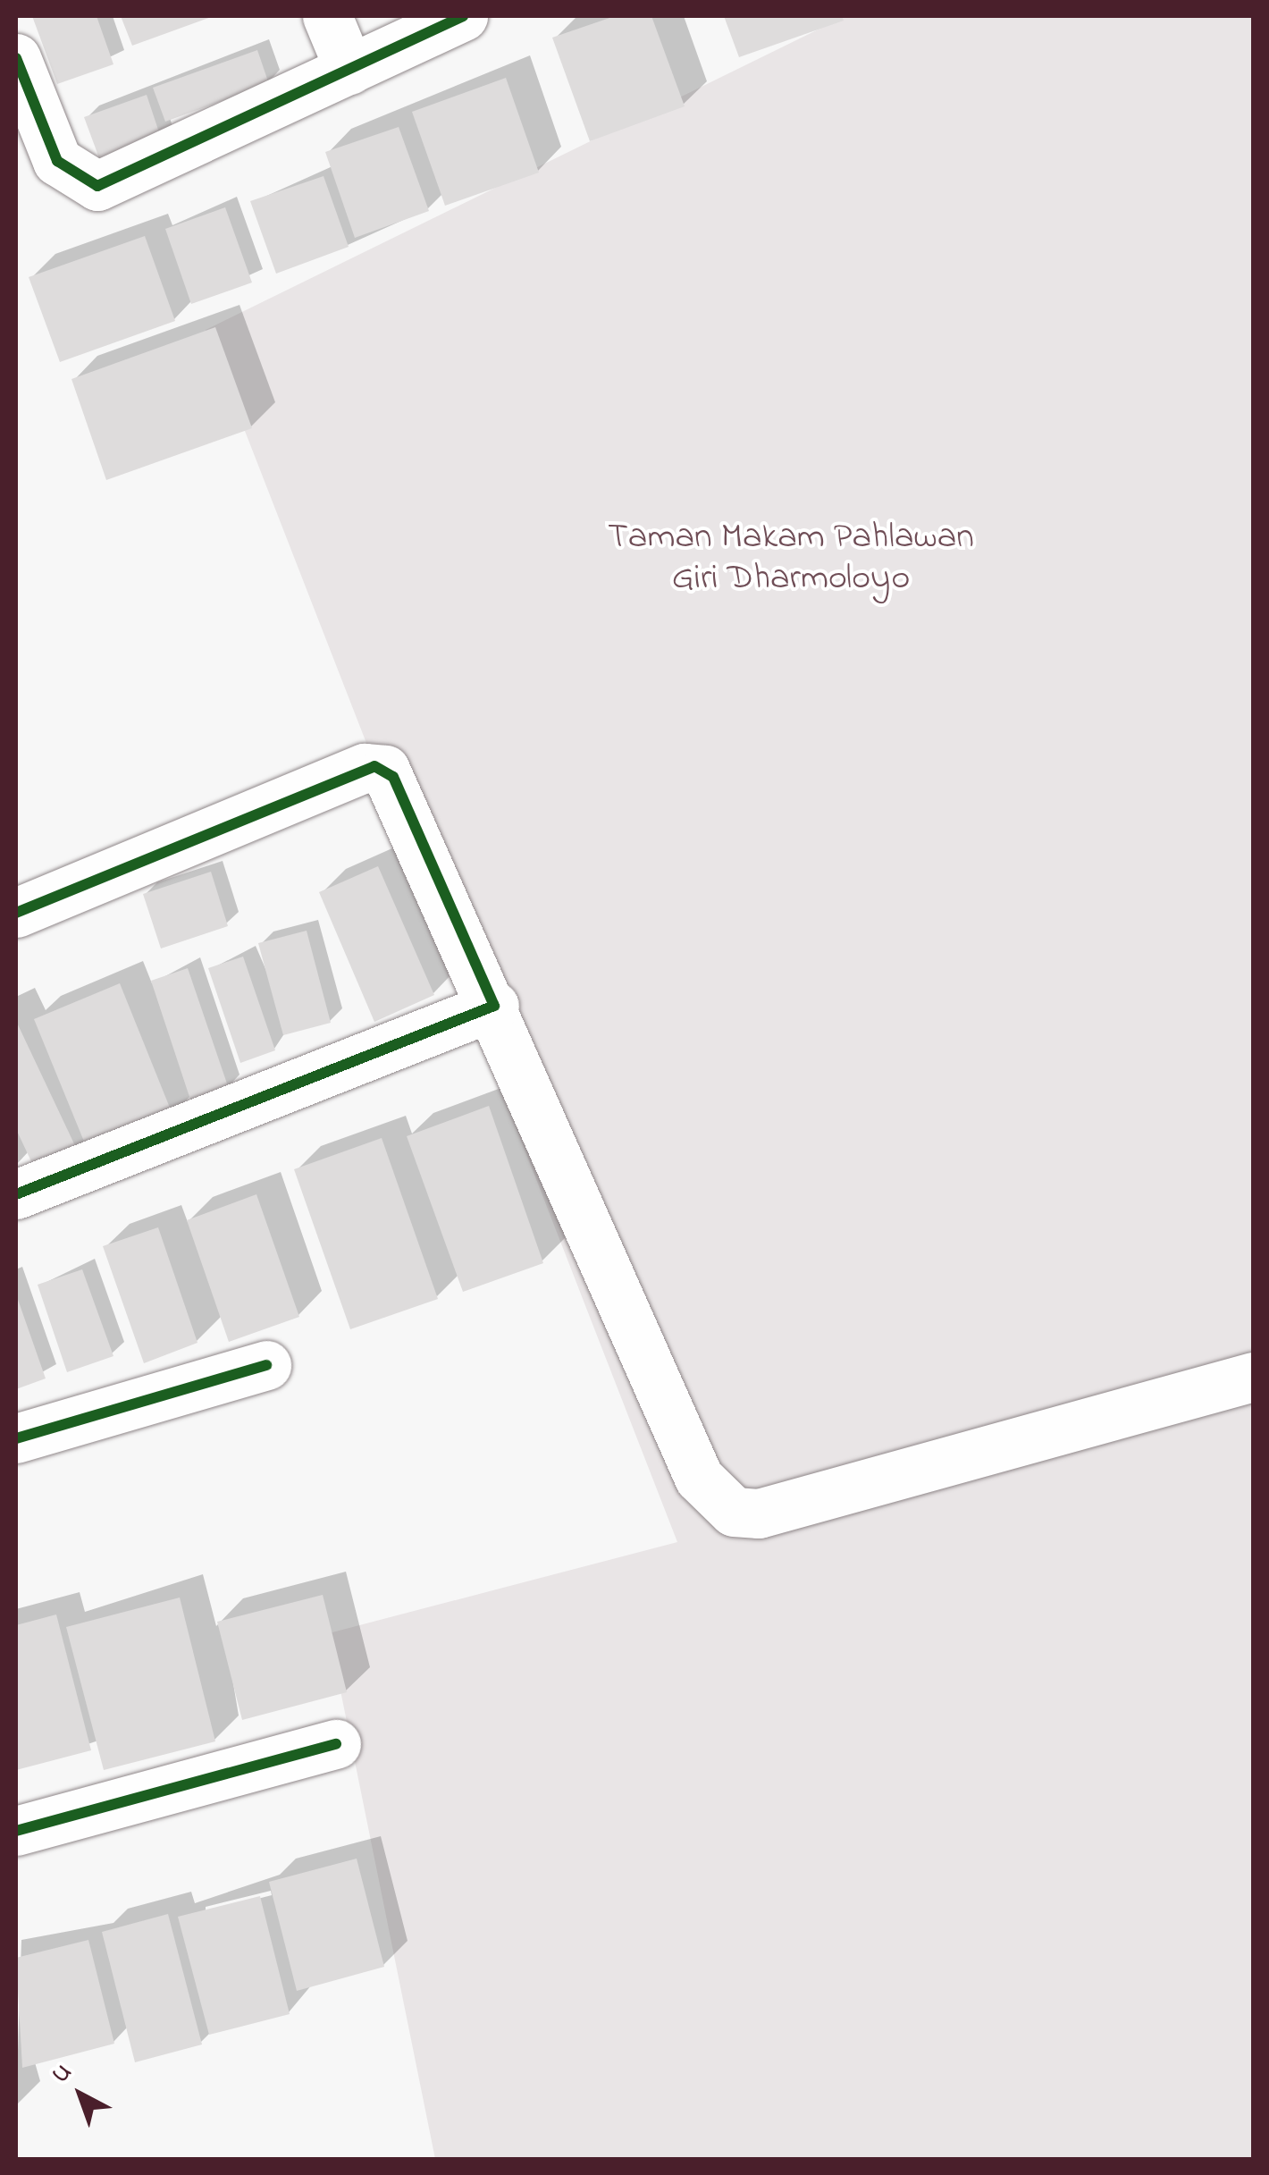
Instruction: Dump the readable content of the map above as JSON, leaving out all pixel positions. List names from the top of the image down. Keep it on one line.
{"parks":["Taman Makam Pahlawan Giri Dharmoloyo"],"north":"top left"}
